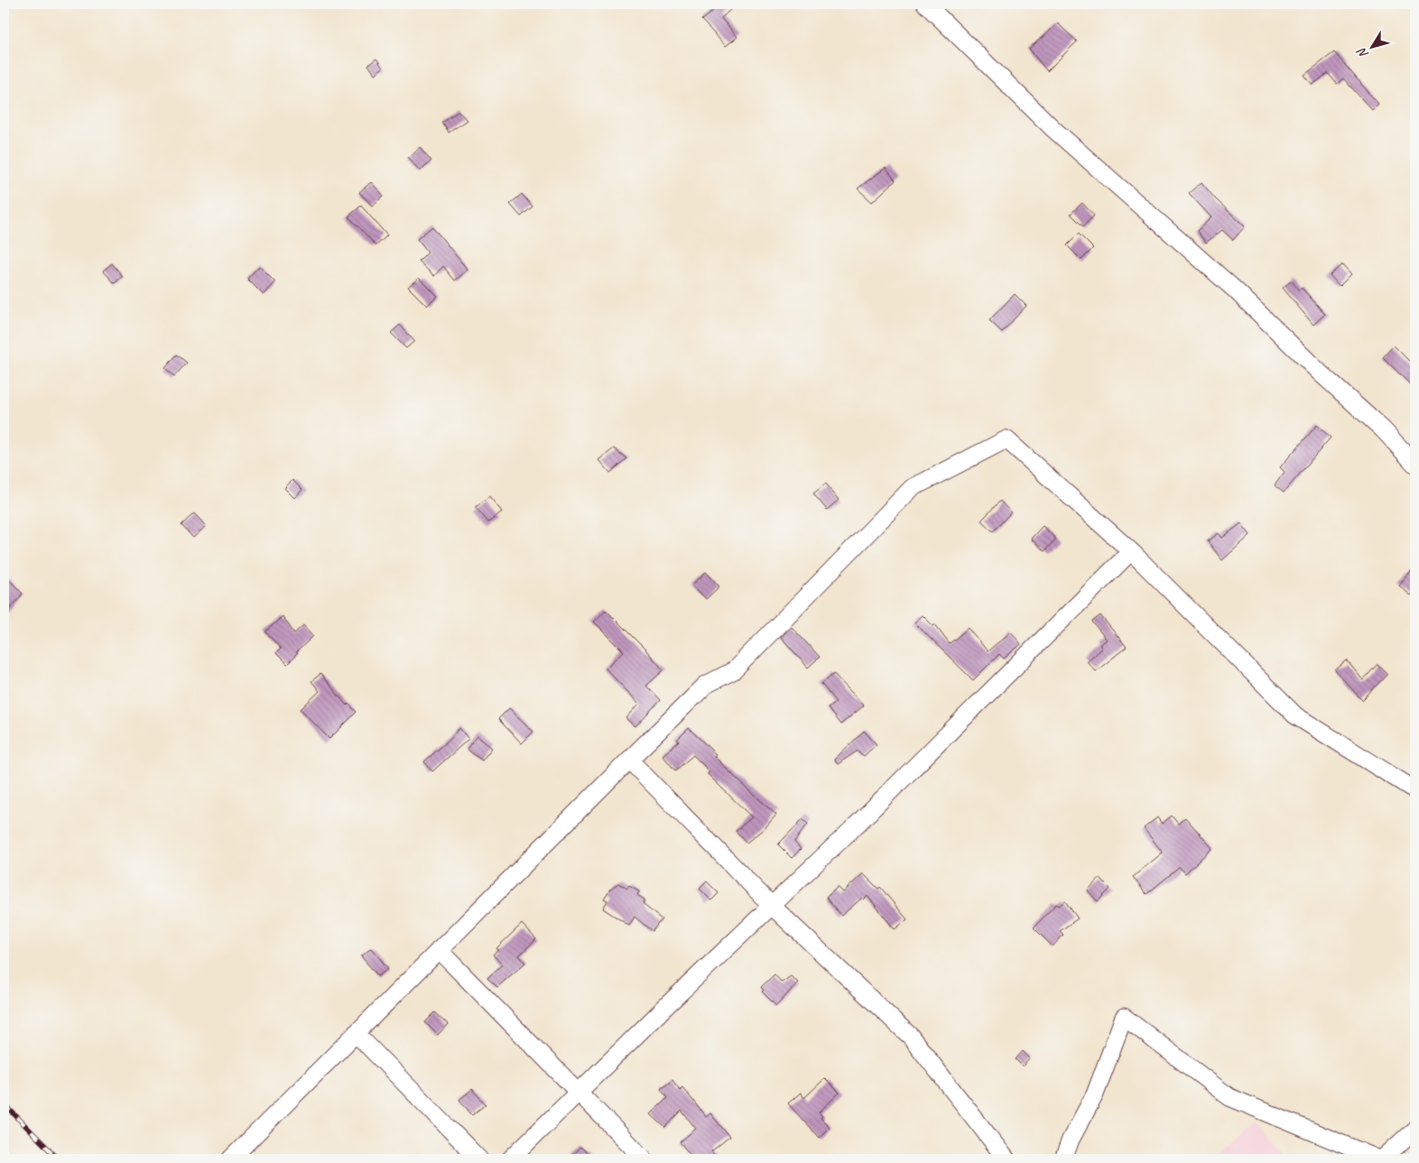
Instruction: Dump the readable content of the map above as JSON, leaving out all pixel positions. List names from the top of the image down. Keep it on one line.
{"north":"bottom left"}
